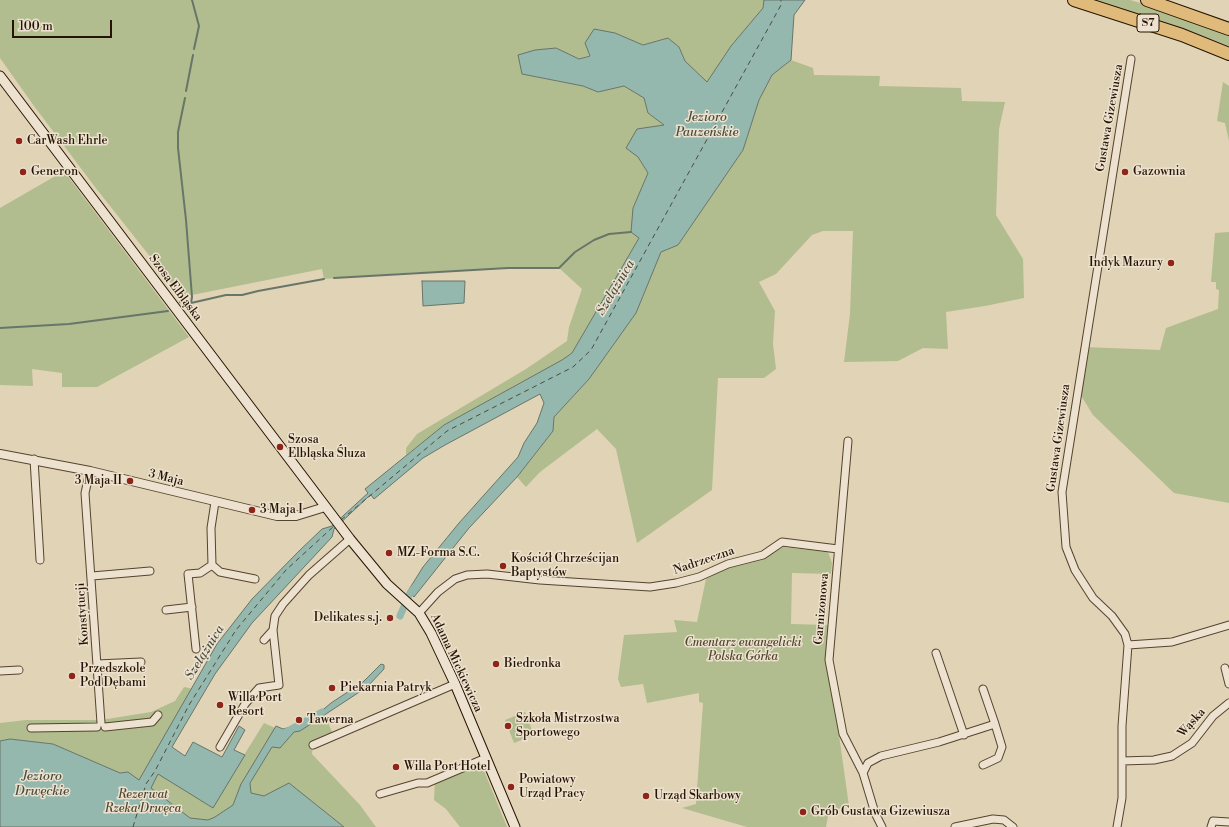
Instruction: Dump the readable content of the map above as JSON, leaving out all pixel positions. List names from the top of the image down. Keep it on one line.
{"streets":{"highway":["S7"],"main road":["Szosa Elbląska","Adama Mickiewicza"],"street":["Gustawa Gizewiusza","3 Maja","Nadrzeczna","Garnizonowa","Konstytucji","Wąska"]},"crossings":[["Gustawa Gizewiusza","Wąska"],["Szosa Elbląska","3 Maja"],["Szosa Elbląska","Adama Mickiewicza"],["3 Maja","Konstytucji"],["3 Maja","Adama Mickiewicza"],["Nadrzeczna","Garnizonowa"],["Nadrzeczna","Adama Mickiewicza"]],"water":["Jezioro Pauzeńskie","Szelążnica","Jezioro Drwęckie"],"parks":["Cmentarz ewangelicki Polska Górka","Rezerwat Rzeka Drwęca"],"places":["CarWash Ehrle","Generon","Gazownia","Indyk Mazury","Szosa Elbląska Śluza","3 Maja II","3 Maja I","MZ-Forma S.C.","Kościół Chrześcijan Baptystów","Delikates s.j.","Biedronka","Przedszkole Pod Dębami","Piekarnia Patryk","Willa Port Resort","Tawerna","Szkoła Mistrzostwa Sportowego","Willa Port Hotel","Powiatowy Urząd Pracy","Urząd Skarbowy","Grób Gustawa Gizewiusza"],"scale_bar":"100 m"}
